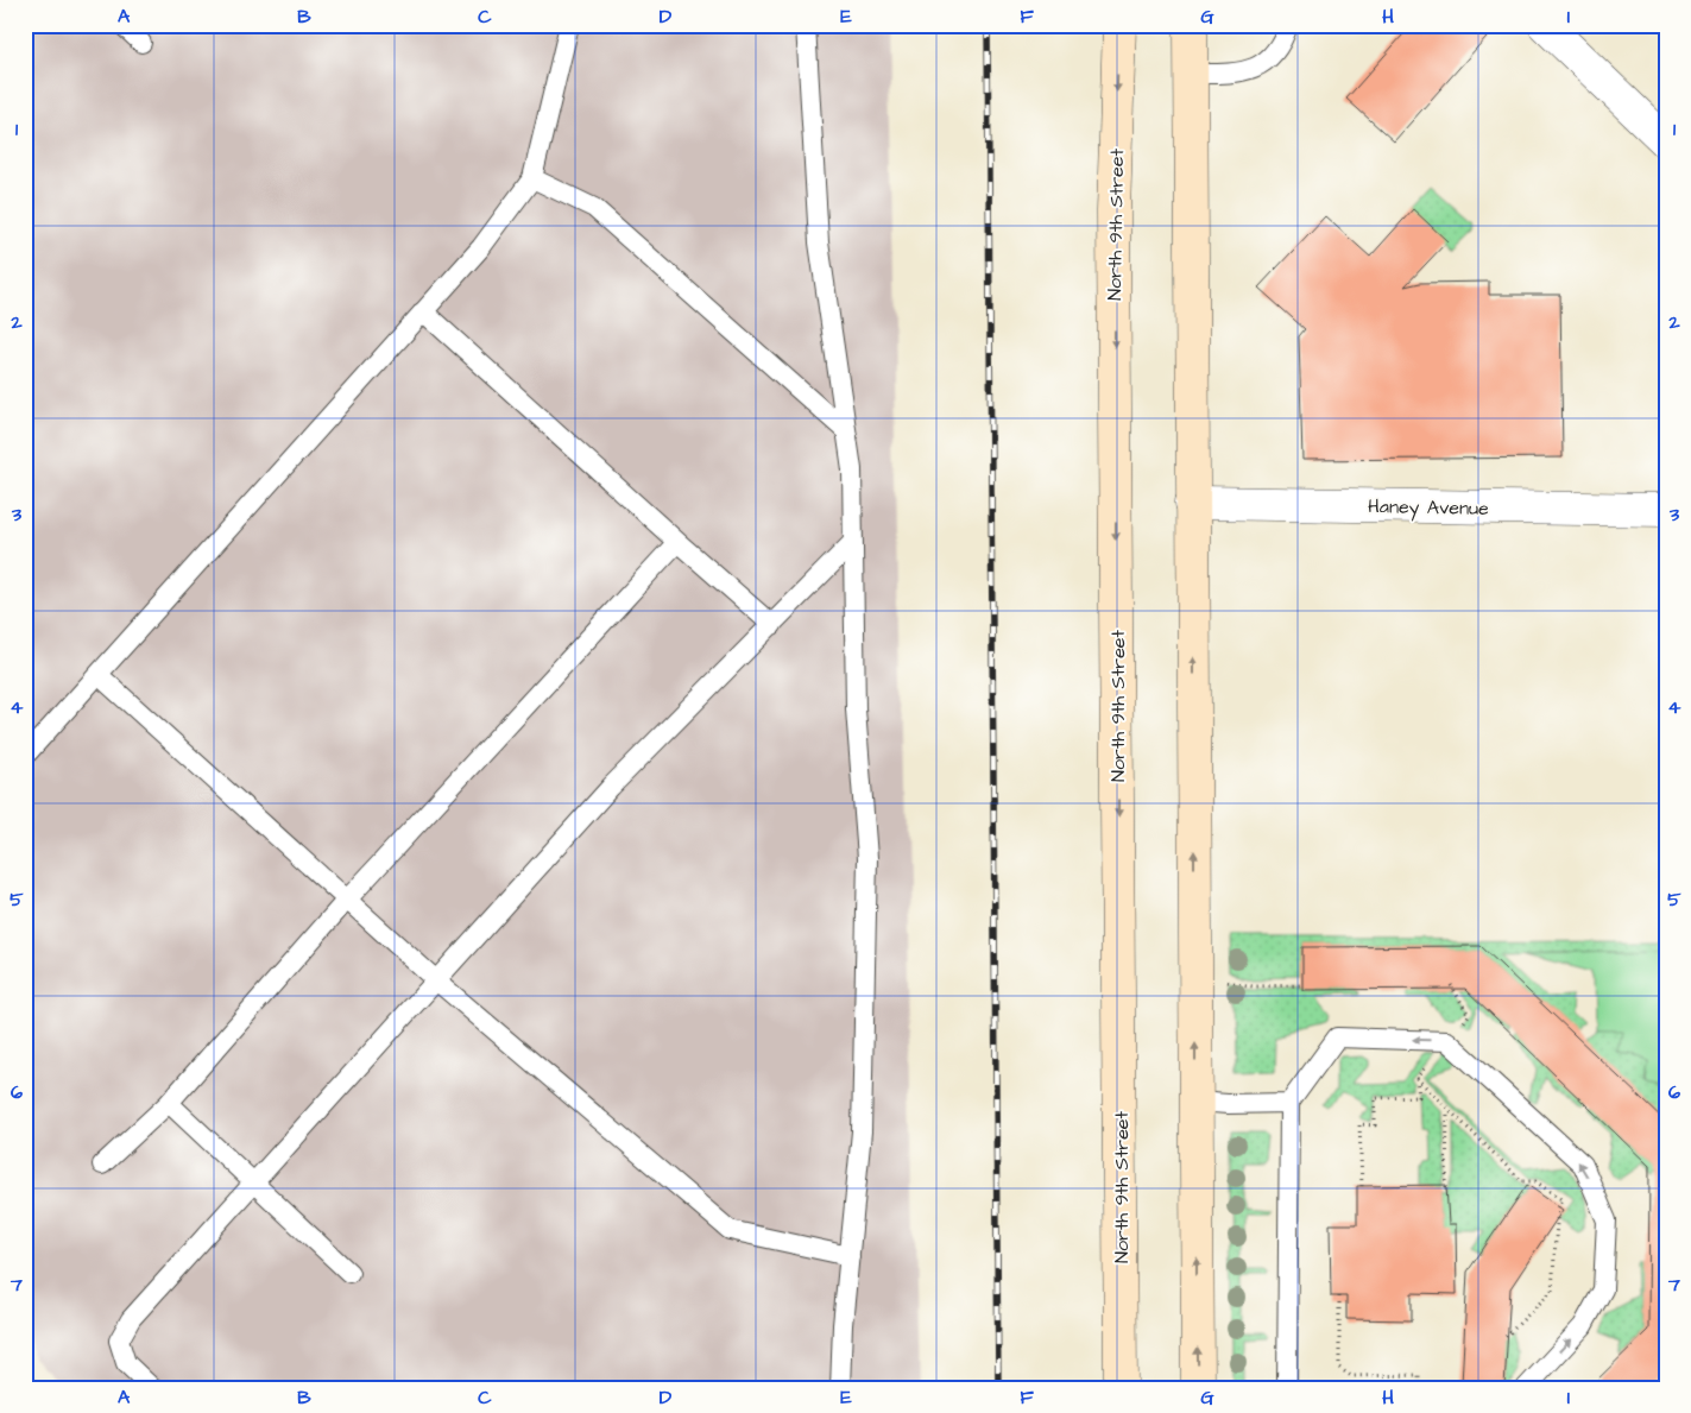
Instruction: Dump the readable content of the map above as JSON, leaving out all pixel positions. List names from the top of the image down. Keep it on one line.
{"streets":{"street":["North 9th Street","Haney Avenue"]},"grid":{"columns":["A","B","C","D","E","F","G","H","I"],"rows":["1","2","3","4","5","6","7"]}}
